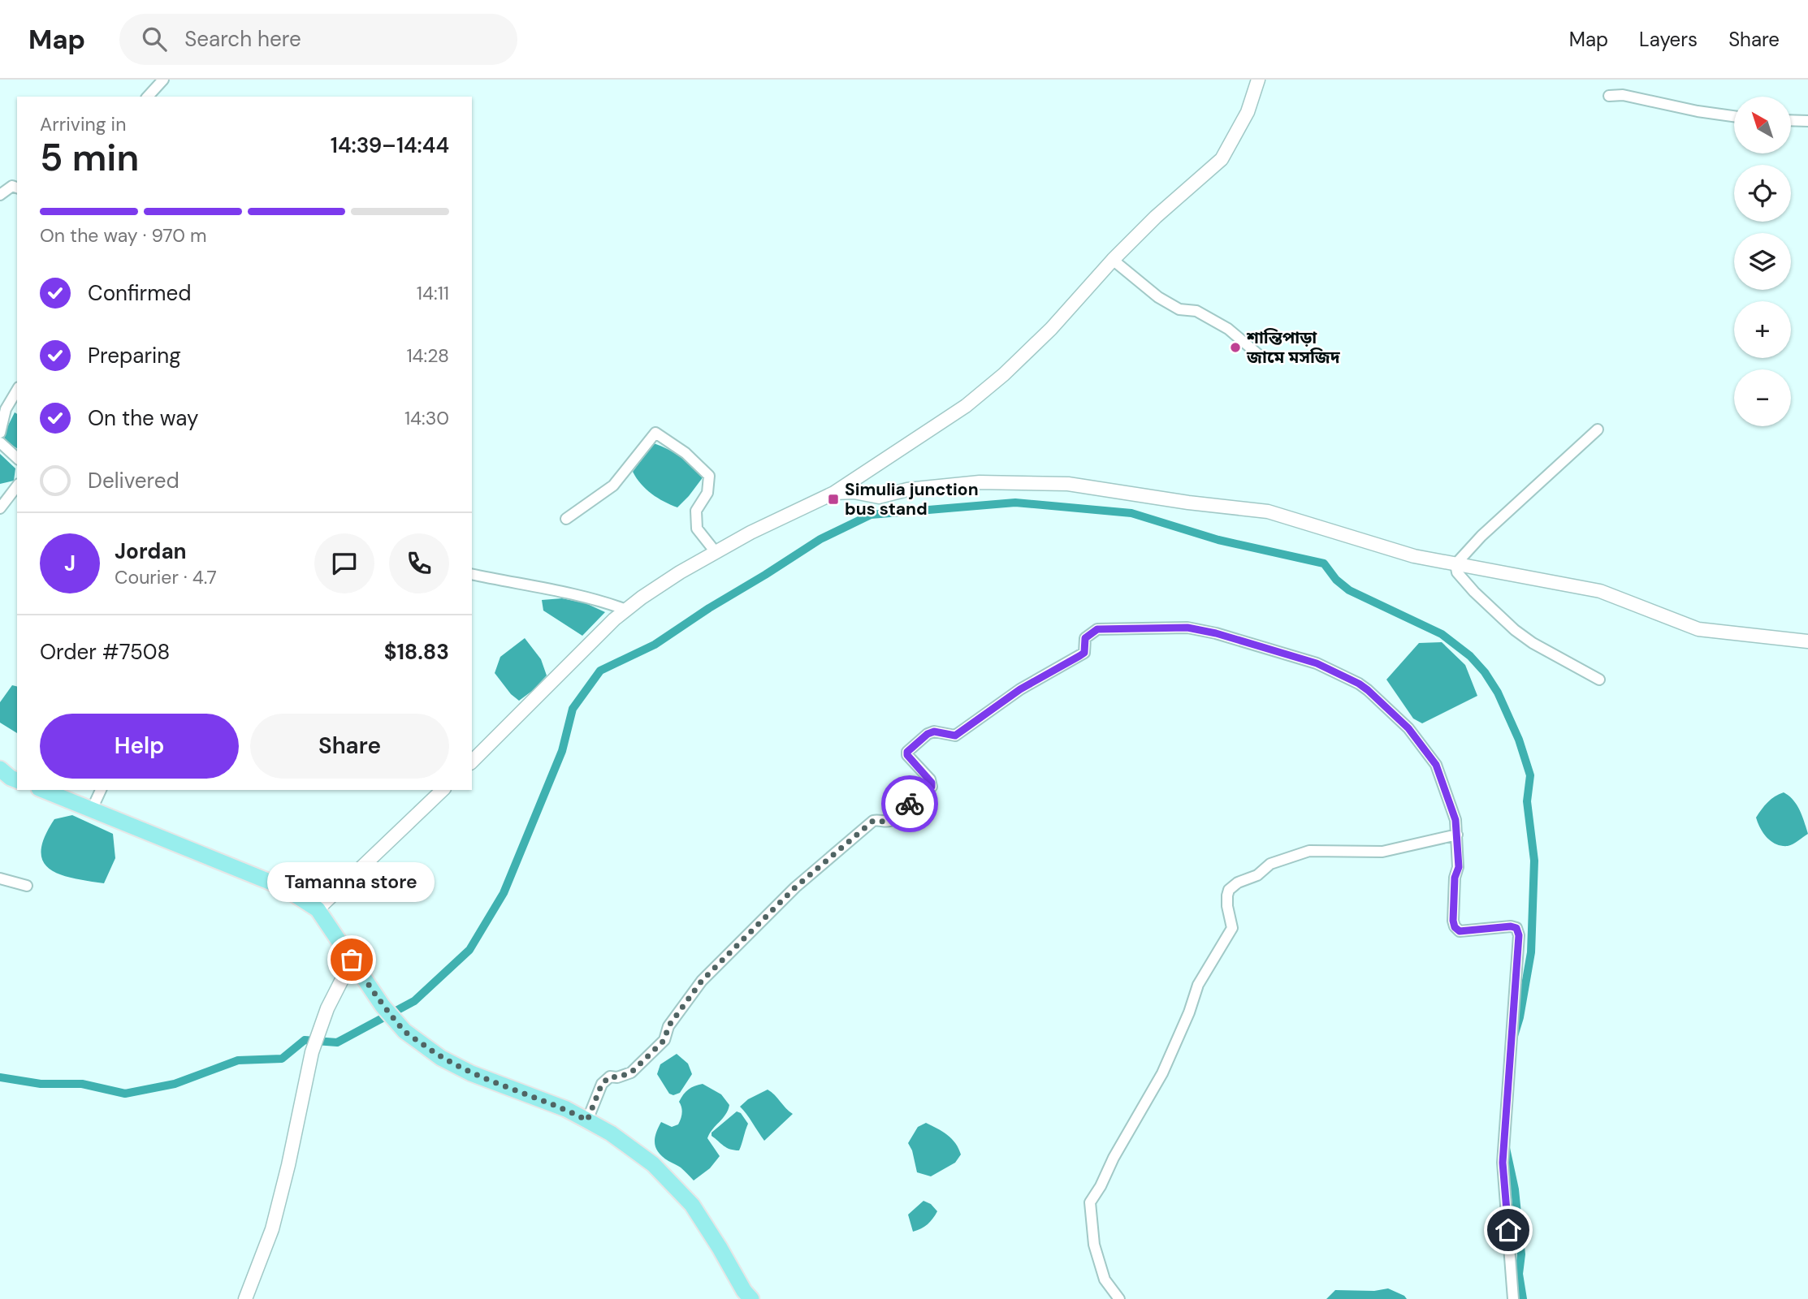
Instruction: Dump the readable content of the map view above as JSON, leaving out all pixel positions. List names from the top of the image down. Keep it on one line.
{"places":{"other":["শান্তিপাড়া জামে মসজিদ","Tamanna store"],"transit":["Simulia junction bus stand"]},"north":"top left","page":{"header":"Map","search":"Search here","nav":["Map","Layers","Share"],"map_buttons":["+","−"],"heading":["5 min","Arriving in","14:39–14:44"],"panel":["Jordan","Courier · 4.7","Order #7508","$18.83"],"bar":"On the way · 970 m","list":[["Confirmed","14:11"],["Preparing","14:28"],["On the way","14:30"],"Delivered"],"round":"J","buttons":["Help","Share"],"bubble":"Tamanna store"}}
